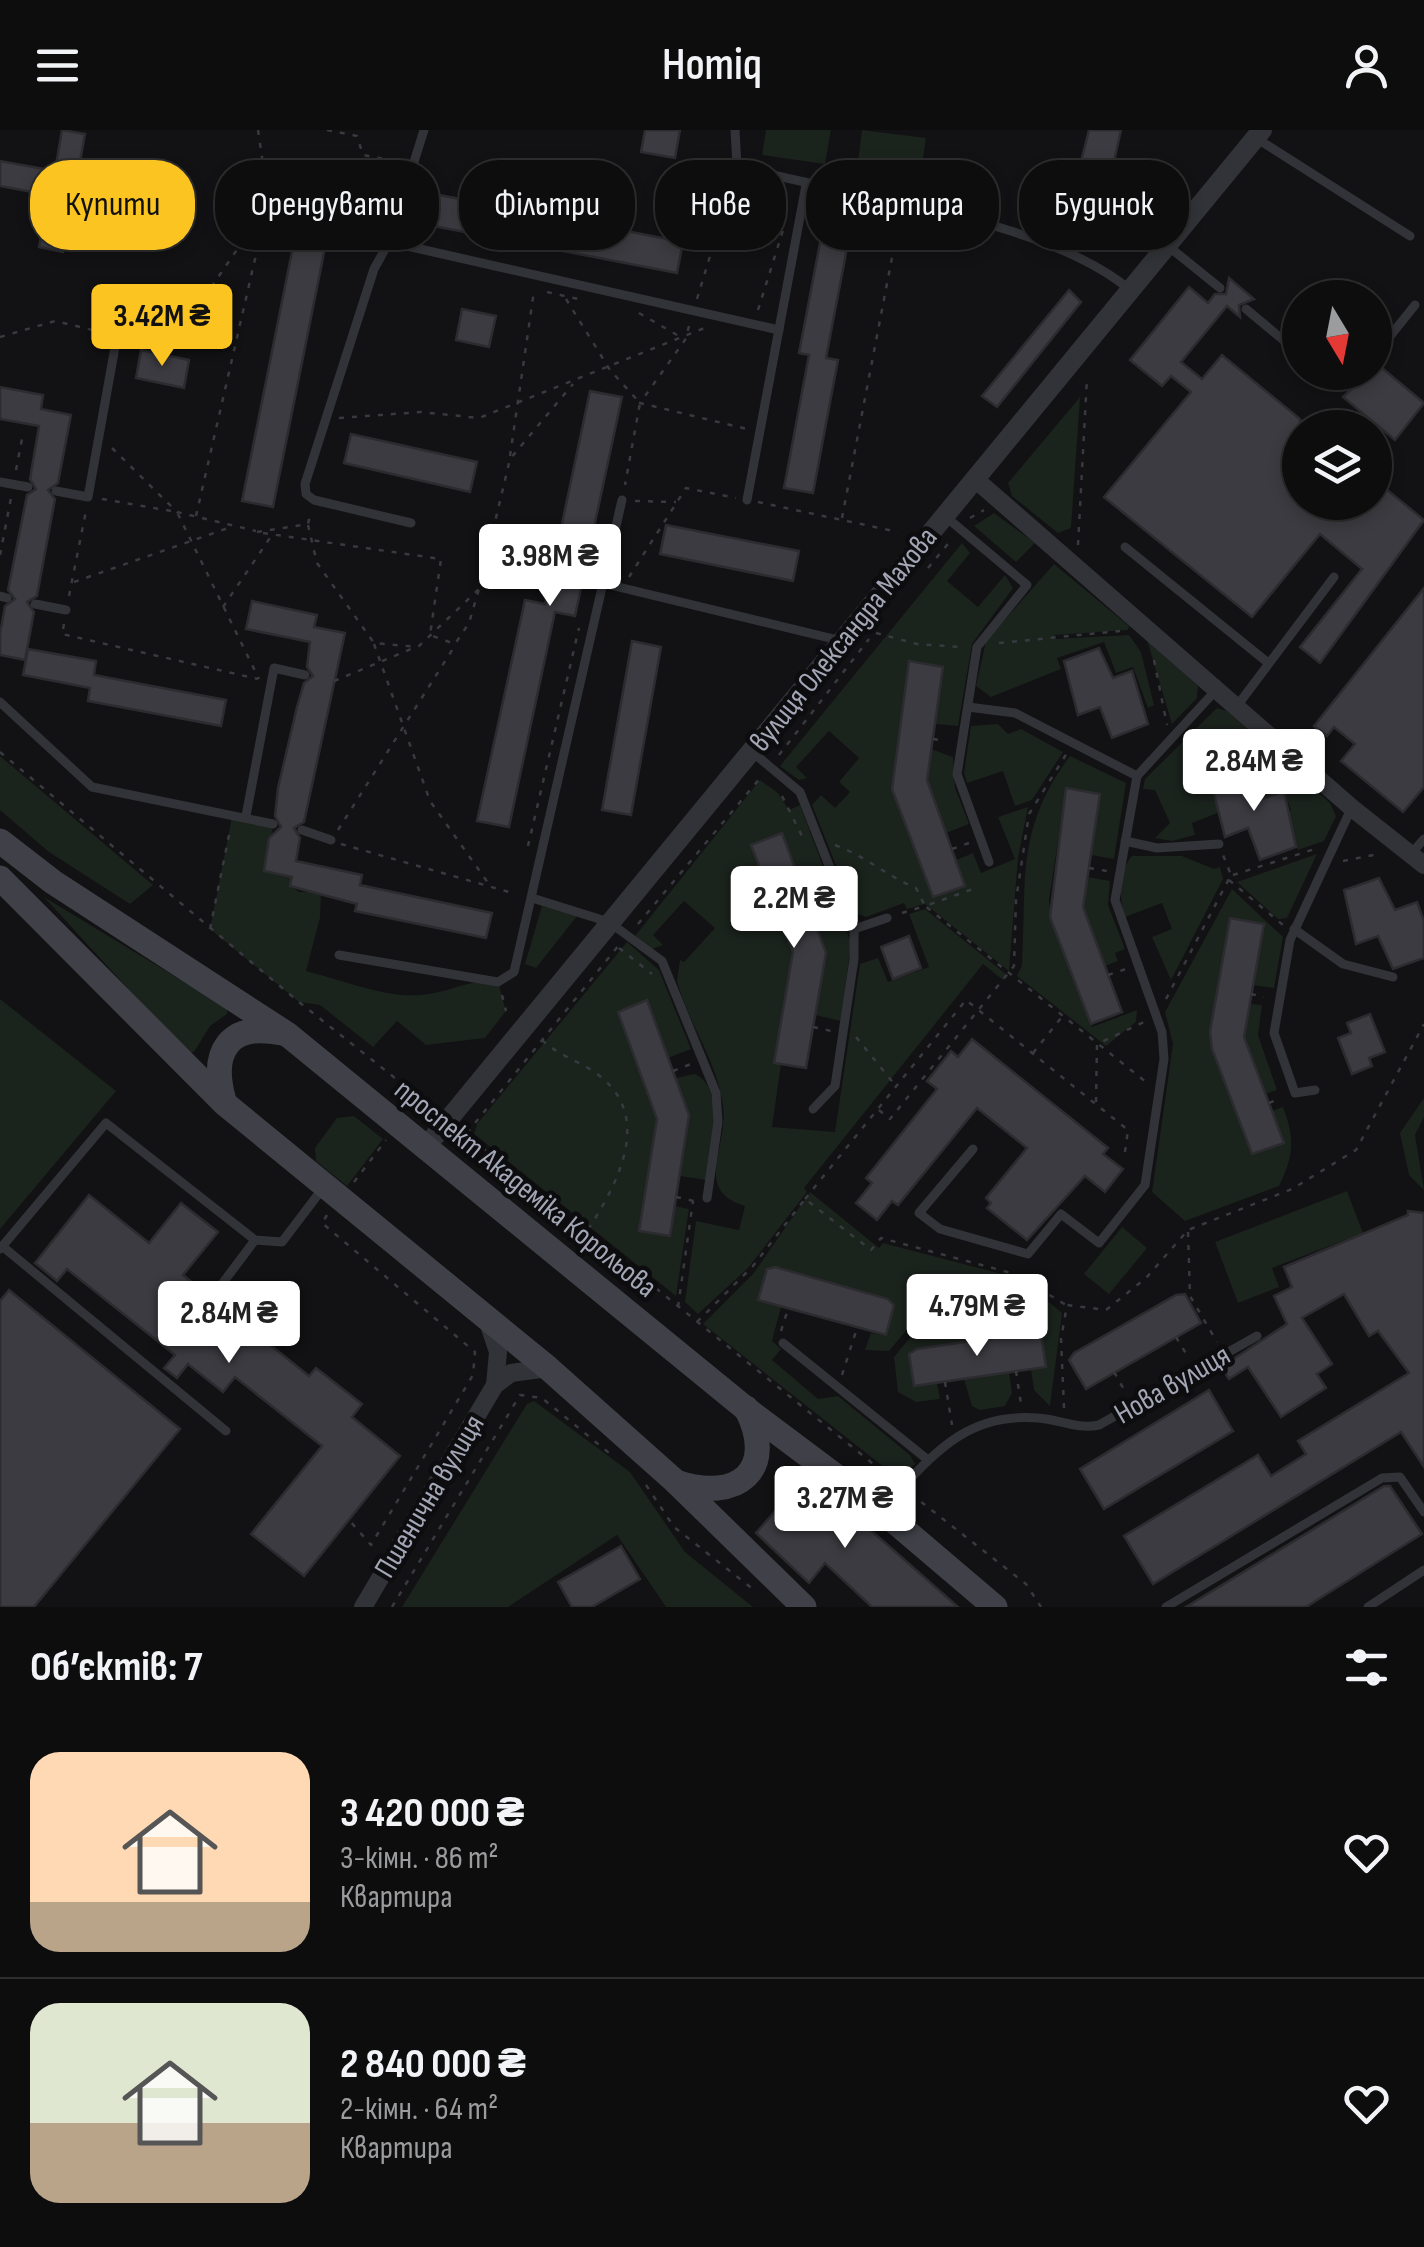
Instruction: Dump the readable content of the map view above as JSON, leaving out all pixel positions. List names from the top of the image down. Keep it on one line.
{"streets":{"main road":["проспект Академіка Корольова"],"street":["вулиця Олександра Махова","Пшенична вулиця"],"lane":["Нова вулиця"]},"crossings":[["вулиця Олександра Махова","проспект Академіка Корольова"],["проспект Академіка Корольова","Нова вулиця"]],"north":"bottom","page":{"header":"Homiq","chip":["Купити","Орендувати","Фільтри","Нове","Квартира","Будинок"],"price":["3.42M ₴","3.98M ₴","2.84M ₴","2.2M ₴","4.79M ₴","2.84M ₴","3.27M ₴"],"heading":"Об’єктів: 7","list":[{"name":"3 420 000 ₴","note":"3-кімн. · 86 m² · Квартира"},{"name":"2 840 000 ₴","note":"2-кімн. · 64 m² · Квартира"}]}}
